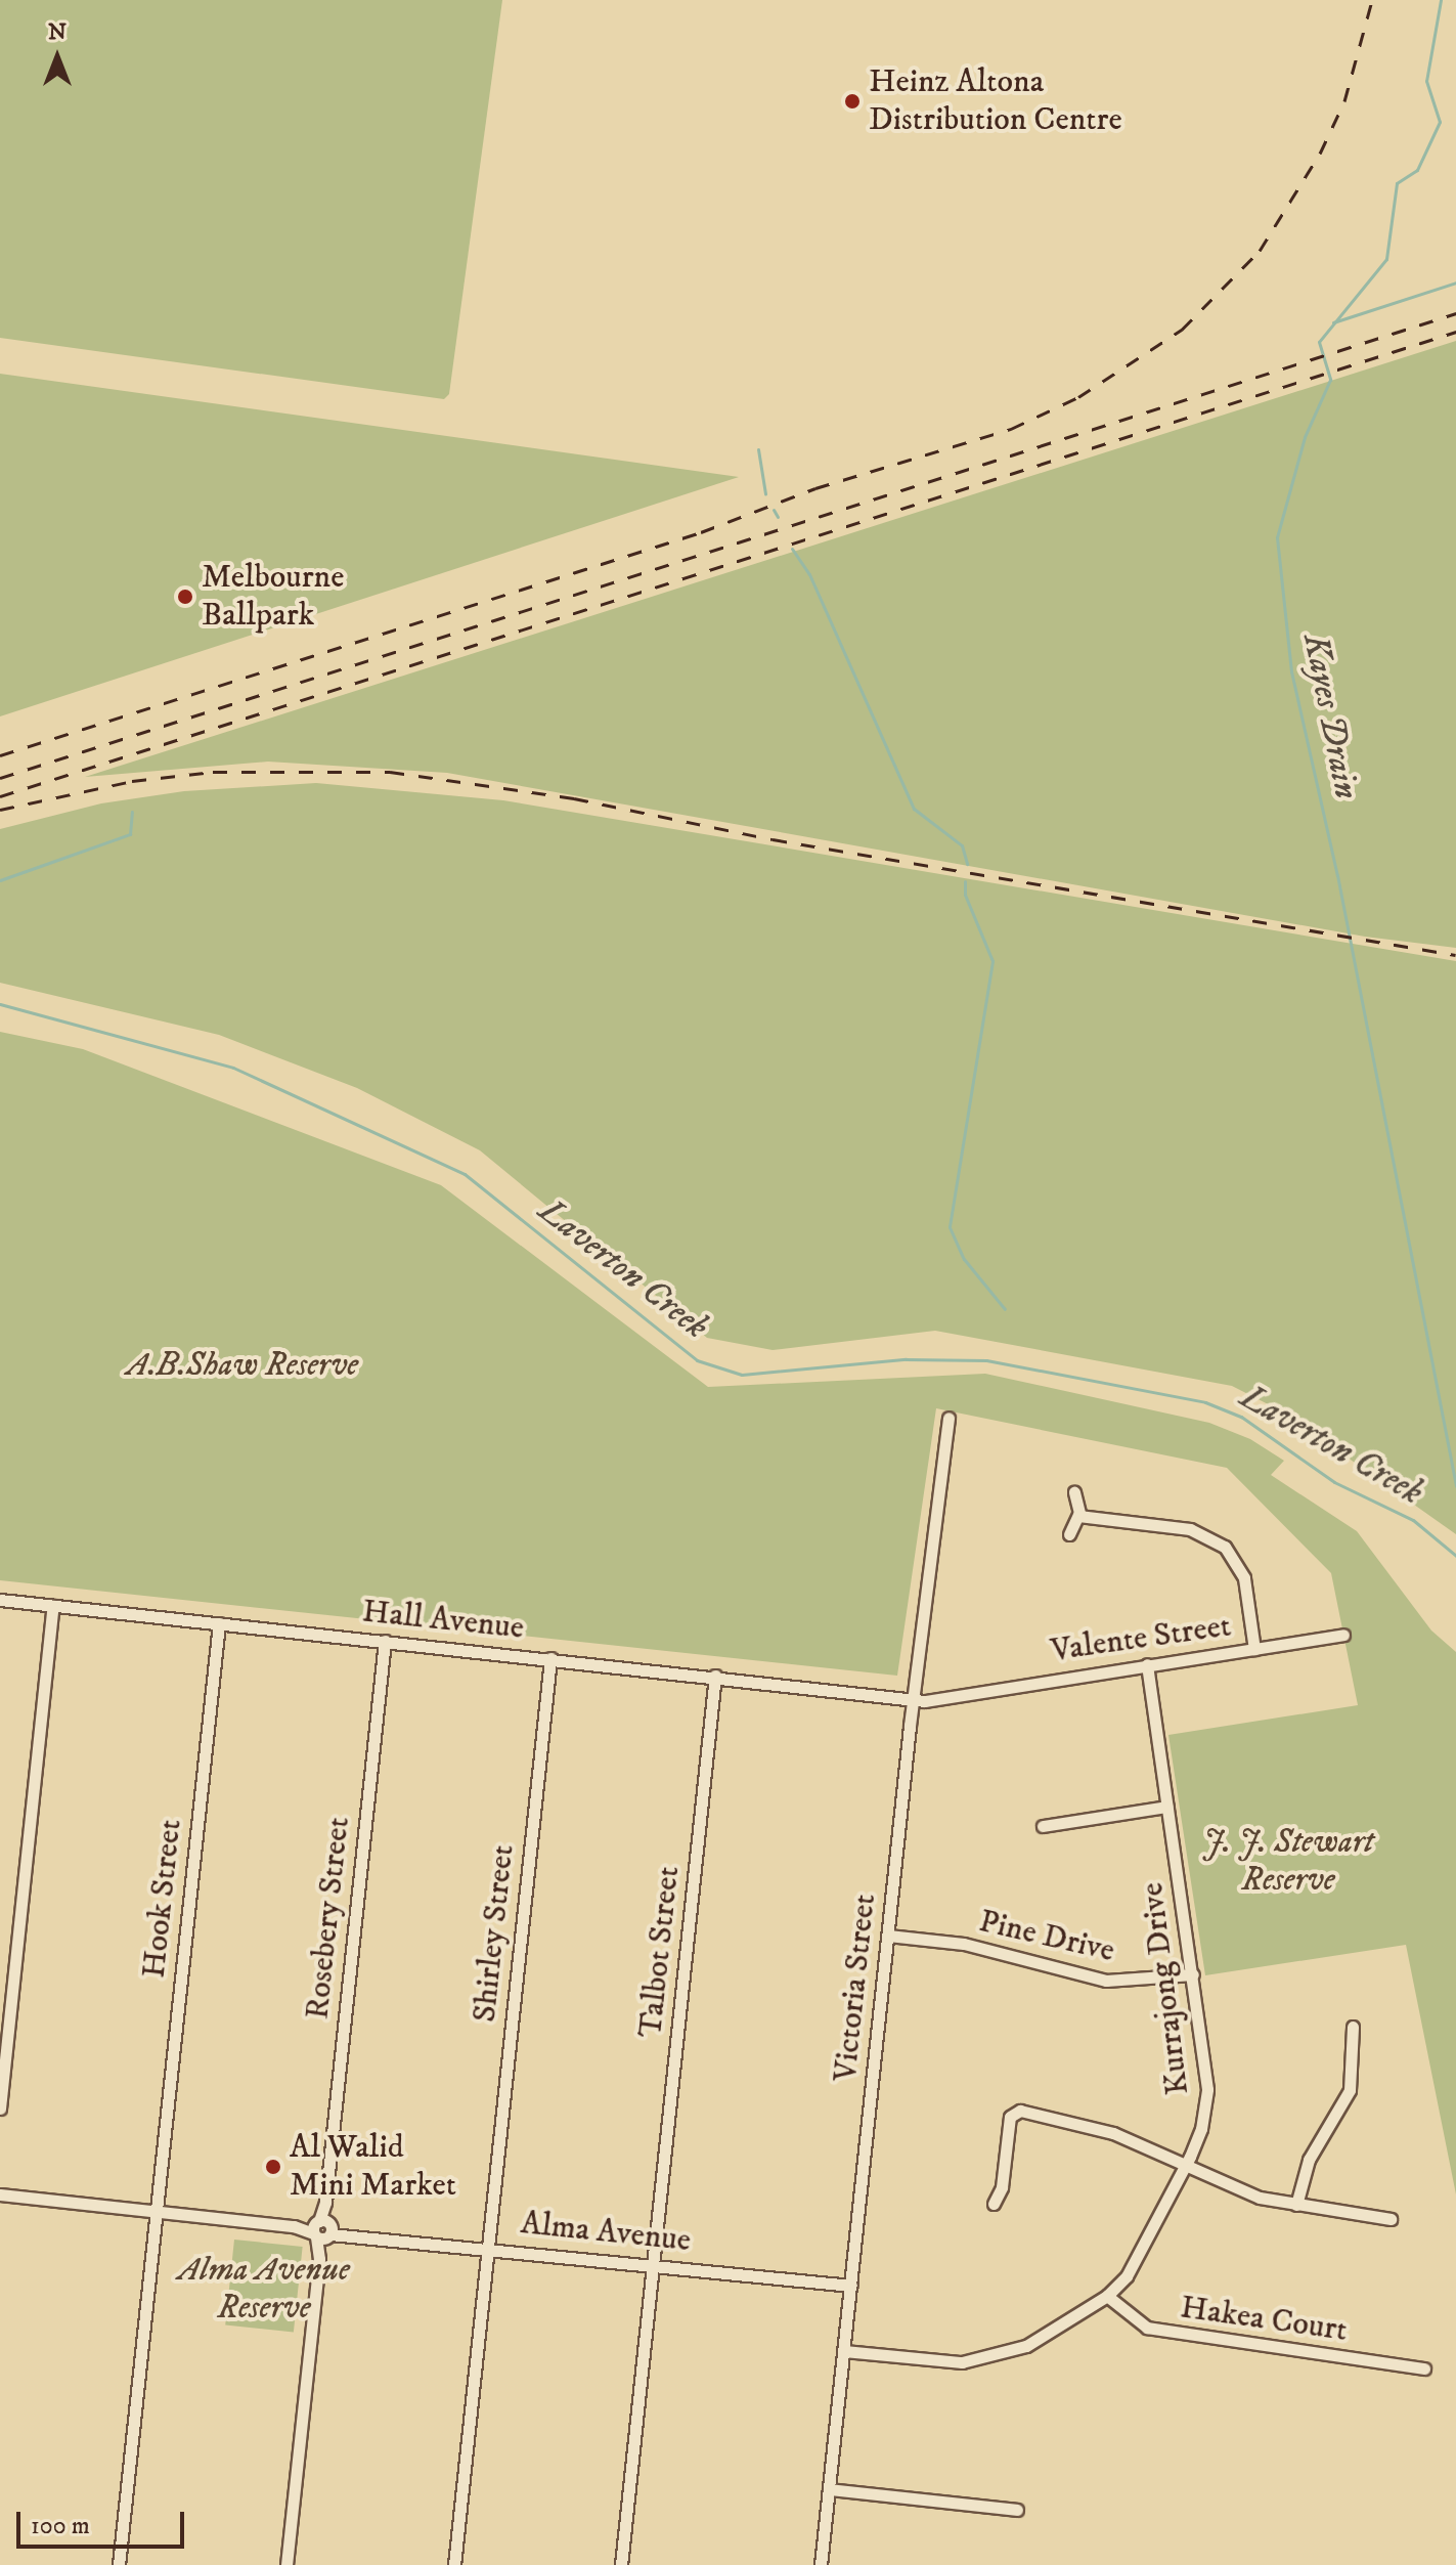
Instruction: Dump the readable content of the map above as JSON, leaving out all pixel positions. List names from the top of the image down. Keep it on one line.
{"streets":{"street":["Hall Avenue","Valente Street","Hook Street","Rosebery Street","Shirley Street","Pine Drive","Talbot Street","Victoria Street","Kurrajong Drive","Alma Avenue","Hakea Court"]},"crossings":[["Hall Avenue","Valente Street"],["Hall Avenue","Hook Street"],["Hall Avenue","Rosebery Street"],["Hall Avenue","Shirley Street"],["Hall Avenue","Talbot Street"],["Hall Avenue","Victoria Street"],["Valente Street","Victoria Street"],["Valente Street","Kurrajong Drive"],["Hook Street","Alma Avenue"],["Rosebery Street","Alma Avenue"],["Shirley Street","Alma Avenue"],["Pine Drive","Victoria Street"],["Pine Drive","Kurrajong Drive"],["Talbot Street","Alma Avenue"],["Victoria Street","Kurrajong Drive"],["Victoria Street","Alma Avenue"],["Kurrajong Drive","Hakea Court"]],"water":["Kayes Drain","Laverton Creek"],"parks":["A.B.Shaw Reserve","J. J. Stewart Reserve","Alma Avenue Reserve"],"places":["Heinz Altona Distribution Centre","Melbourne Ballpark","Al Walid Mini Market"],"scale_bar":"100 m","north":"top"}
